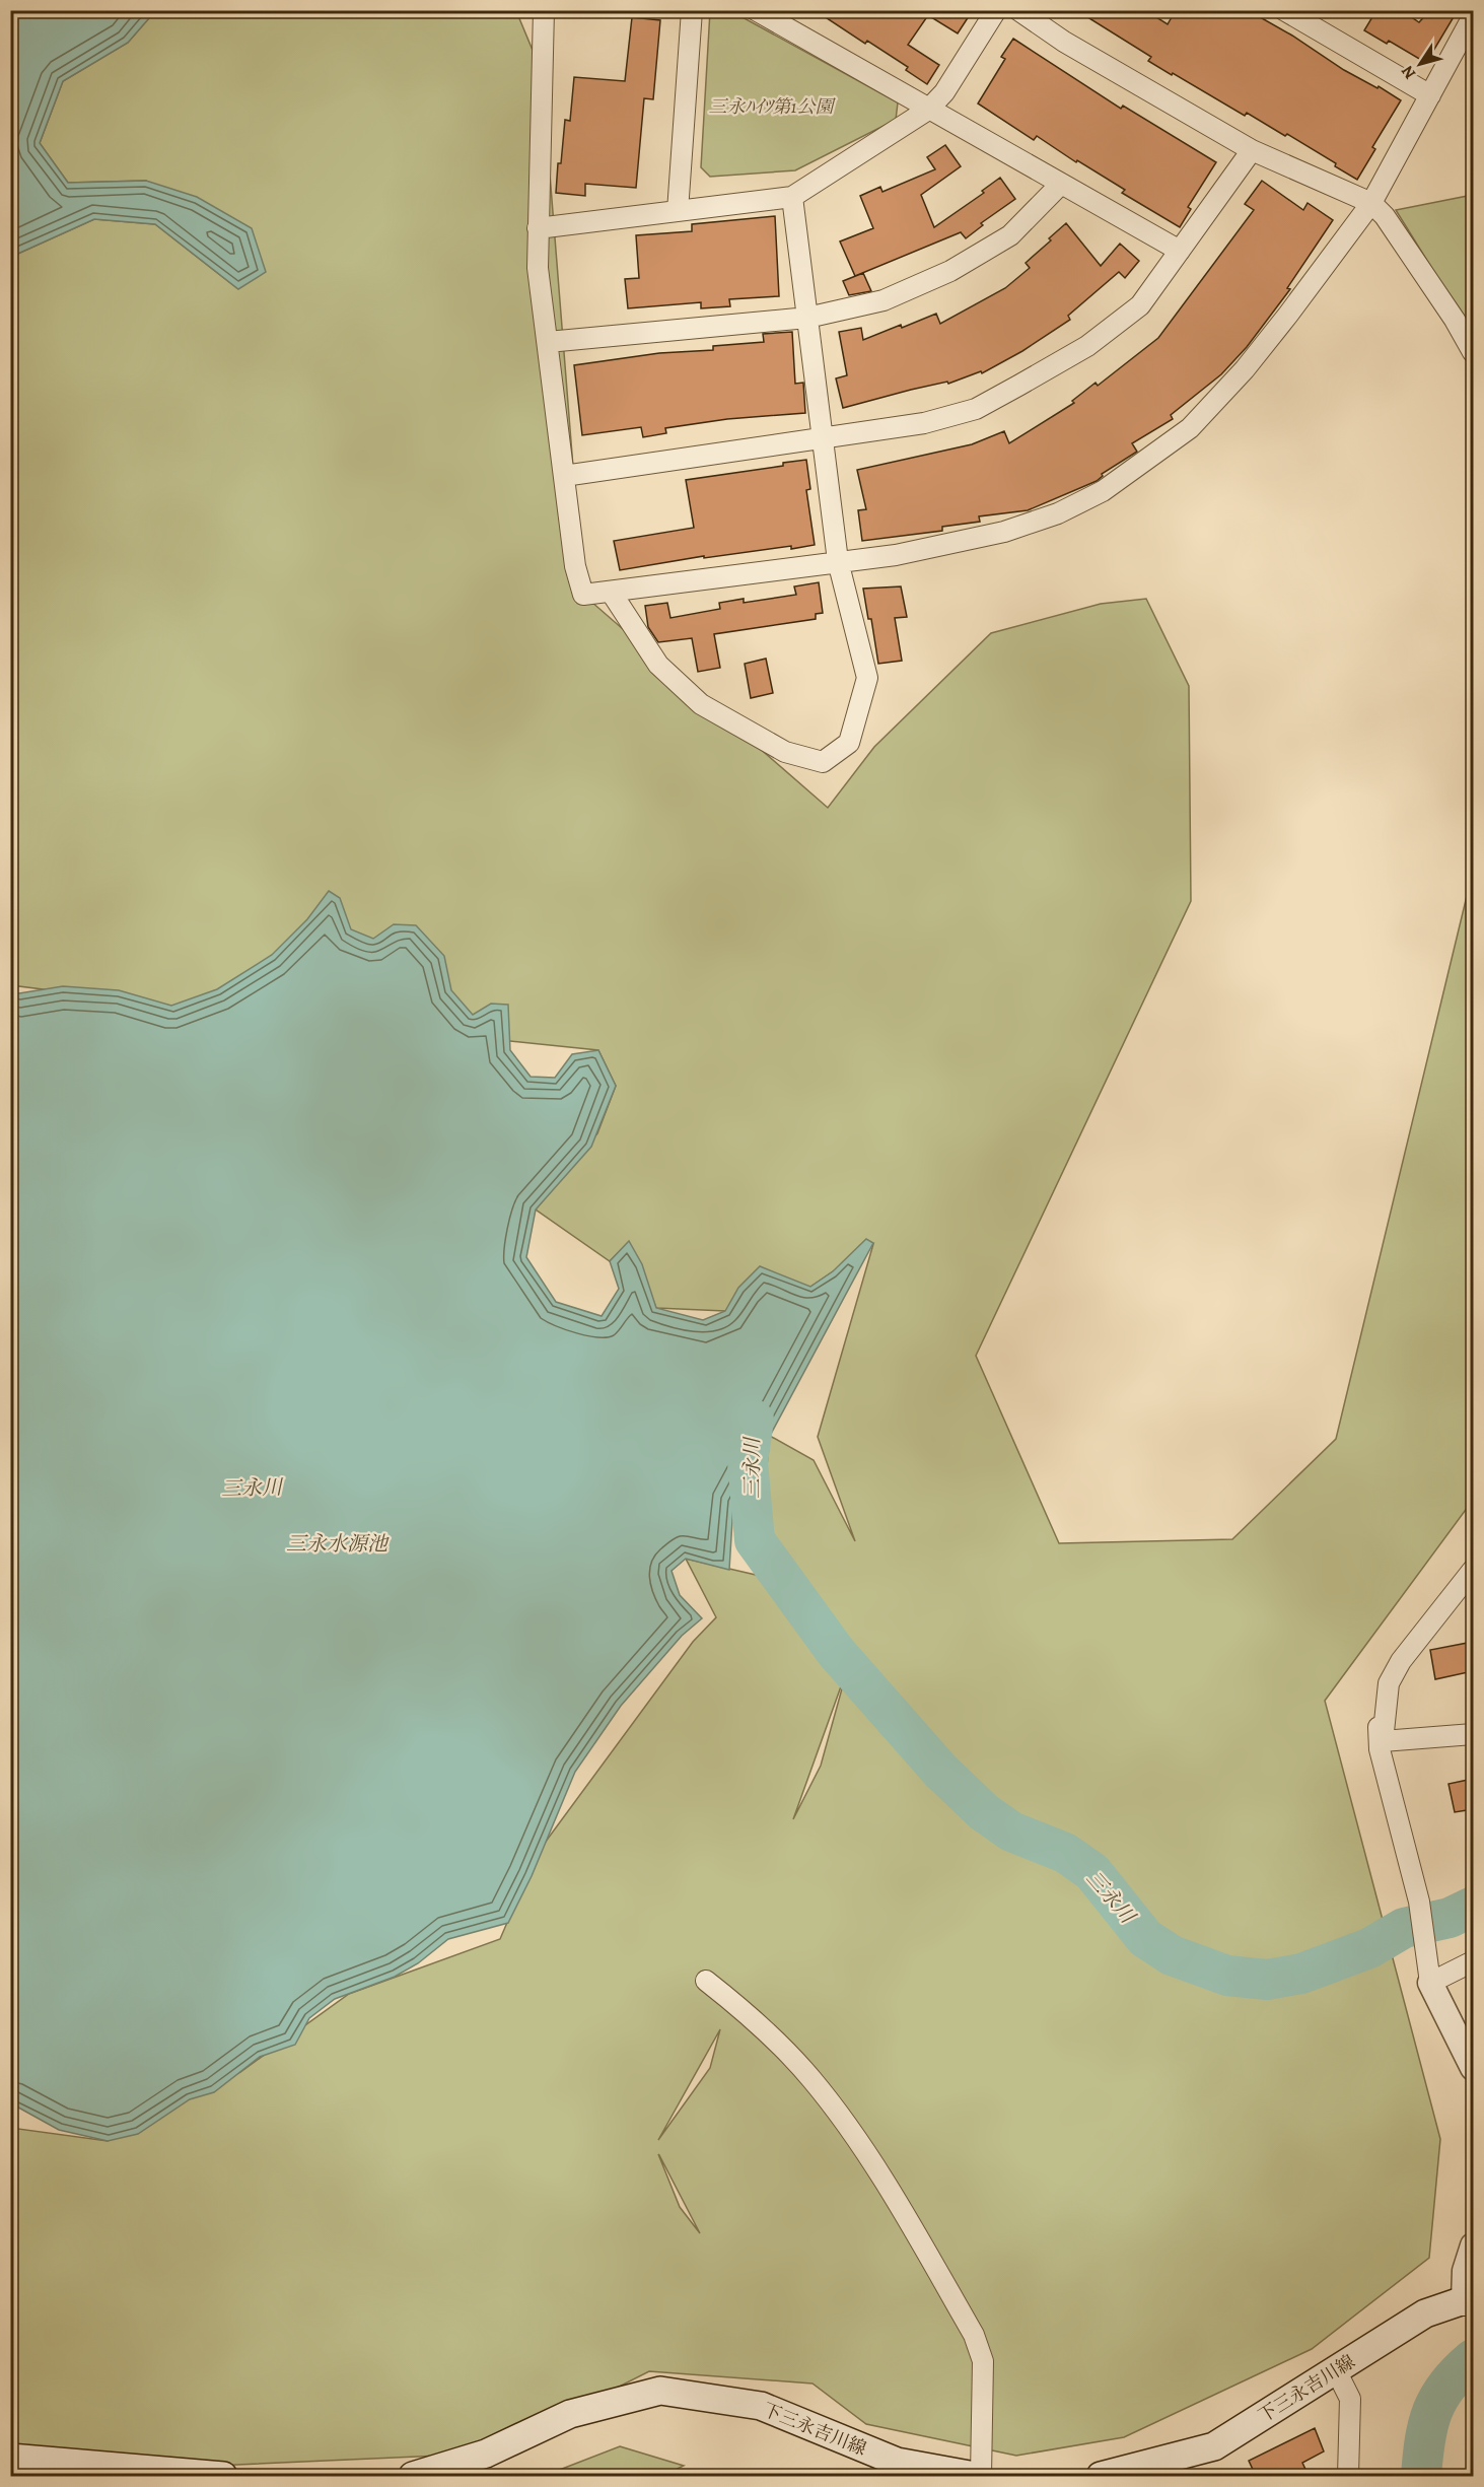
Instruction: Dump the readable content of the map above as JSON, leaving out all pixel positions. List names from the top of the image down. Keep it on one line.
{"streets":{"main road":["下三永吉川線"]},"water":["三永川","三永水源池"],"parks":["三永ﾊｲﾂ第1公園"],"north":"bottom left"}
